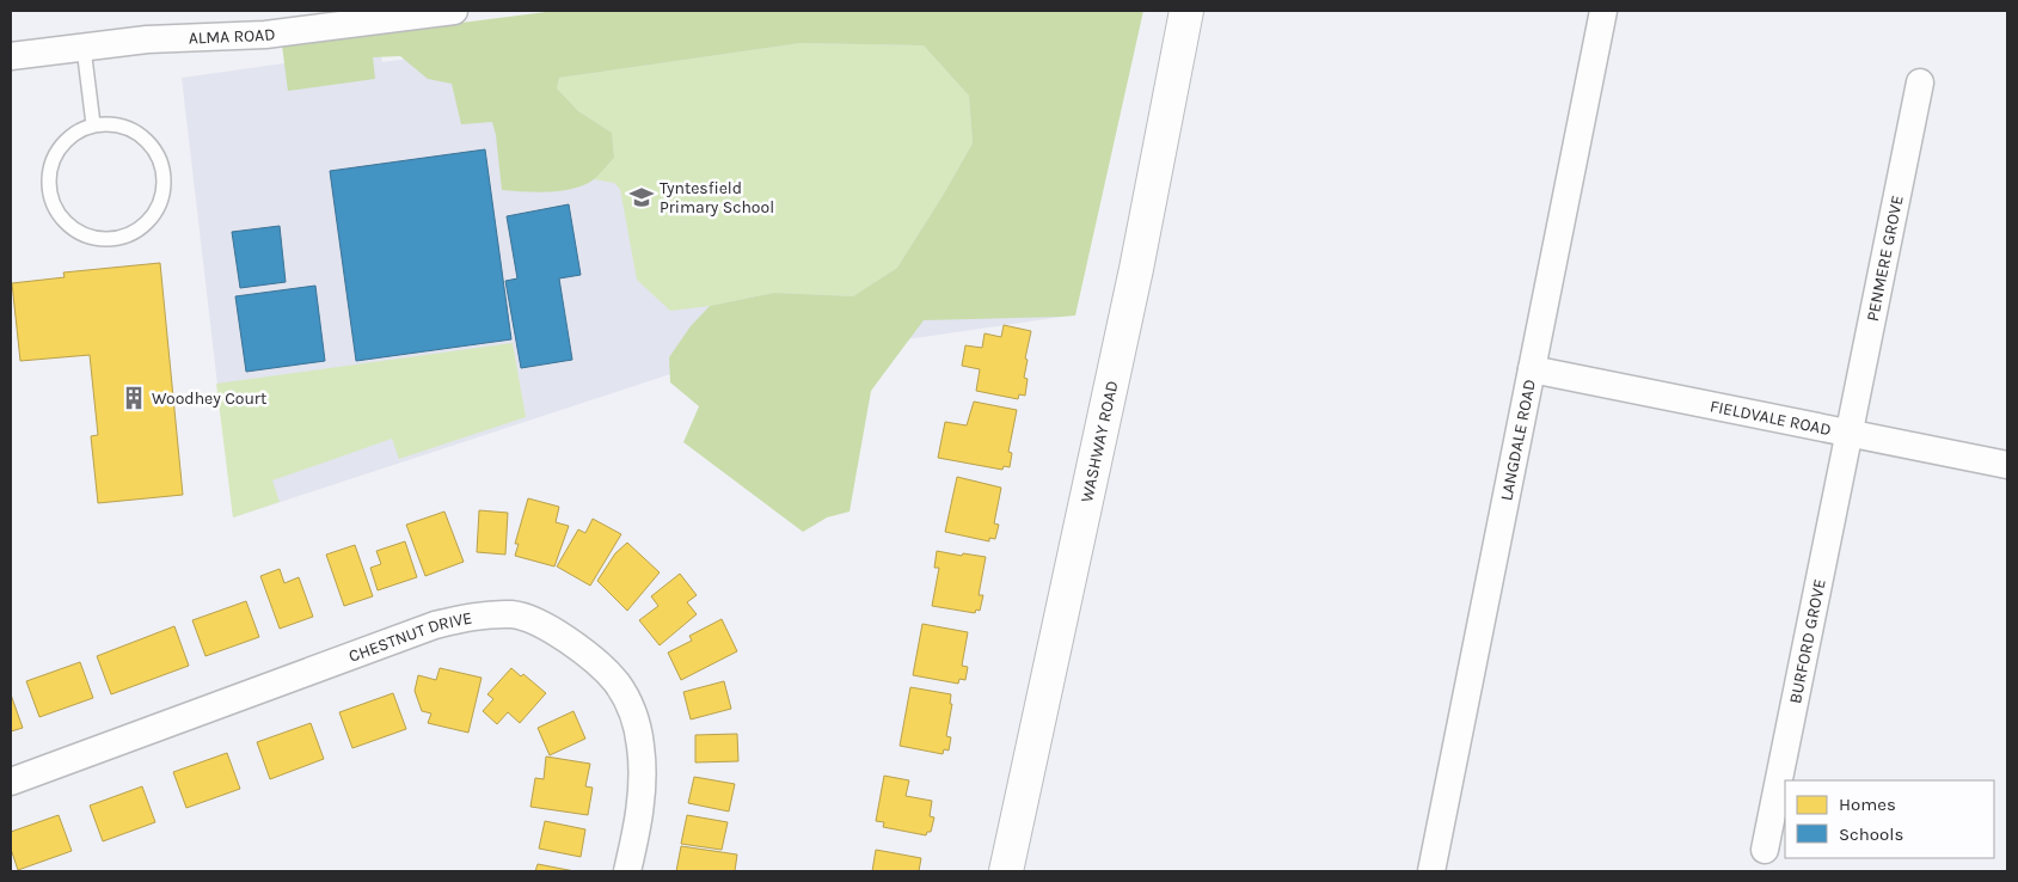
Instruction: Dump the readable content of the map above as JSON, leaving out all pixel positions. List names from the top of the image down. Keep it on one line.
{"streets":{"highway":["WASHWAY ROAD"],"street":["ALMA ROAD","PENMERE GROVE","FIELDVALE ROAD","LANGDALE ROAD","CHESTNUT DRIVE","BURFORD GROVE"]},"crossings":[["PENMERE GROVE","FIELDVALE ROAD"],["PENMERE GROVE","BURFORD GROVE"],["FIELDVALE ROAD","LANGDALE ROAD"],["FIELDVALE ROAD","BURFORD GROVE"]],"places":{"school or university":["Tyntesfield Primary School"],"building":["Woodhey Court"]},"legend":["Homes","Schools"]}
